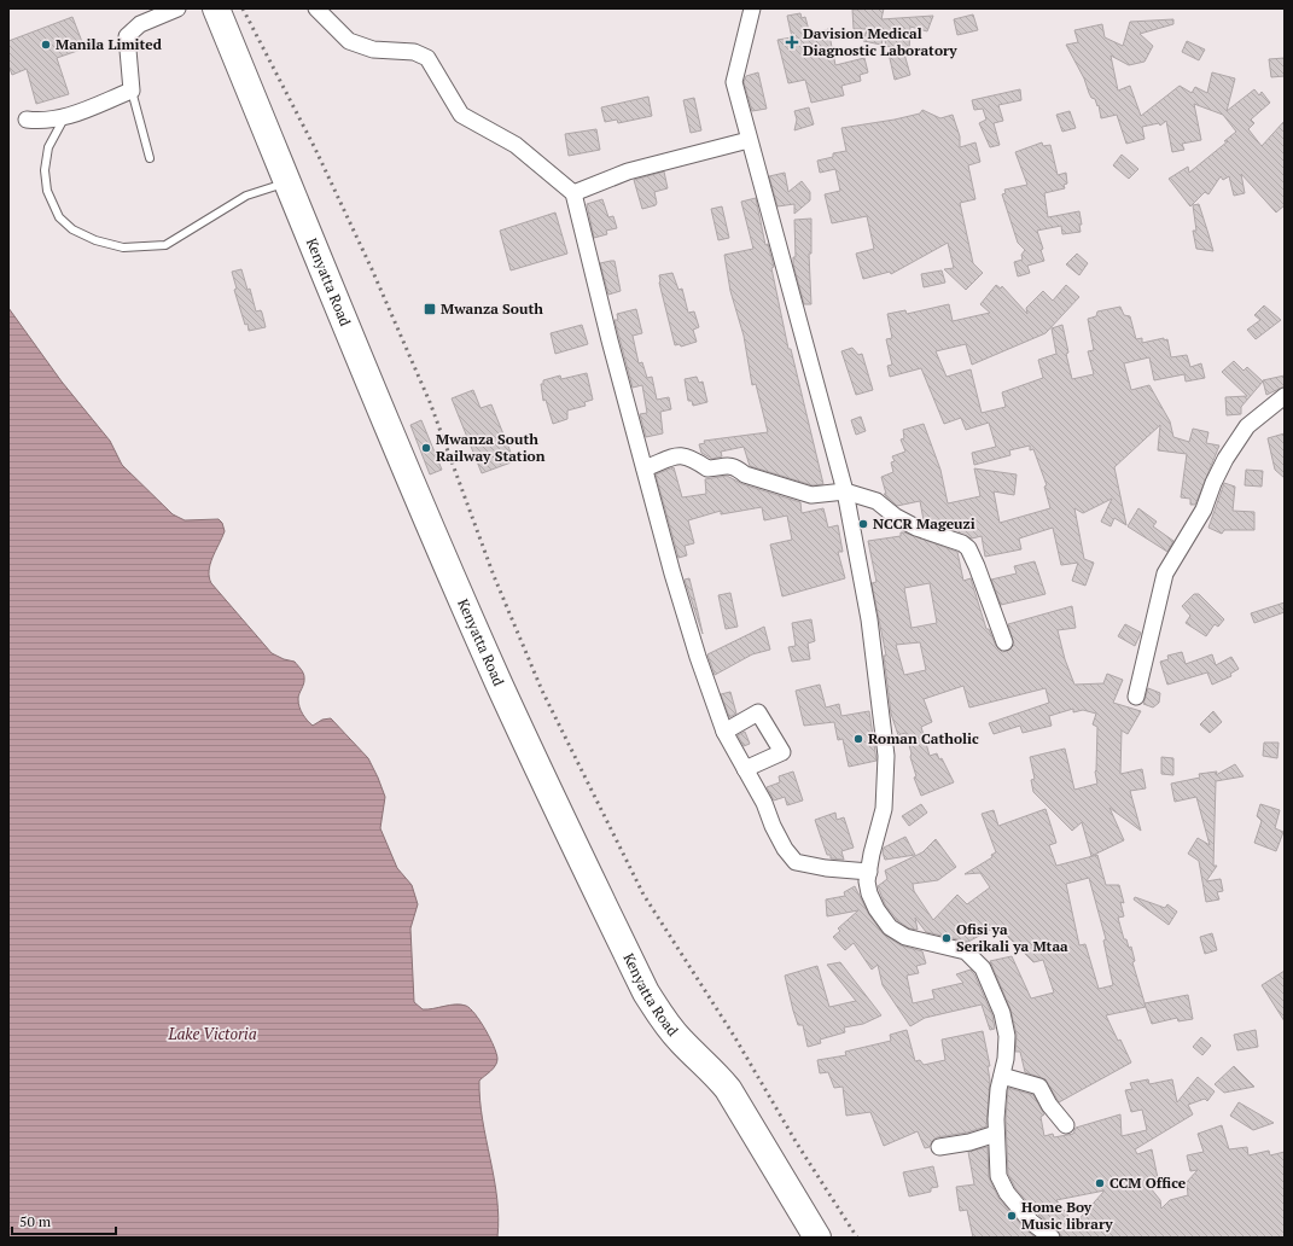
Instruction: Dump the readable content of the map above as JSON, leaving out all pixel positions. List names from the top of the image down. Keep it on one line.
{"streets":{"highway":["Kenyatta Road"]},"water":["Lake Victoria"],"places":{"health":["Davision Medical Diagnostic Laboratory"],"other":["Manila Limited","Mwanza South Railway Station","NCCR Mageuzi","Roman Catholic","Ofisi ya Serikali ya Mtaa","CCM Office","Home Boy Music library"],"transit":["Mwanza South"]},"scale_bar":"50 m"}
